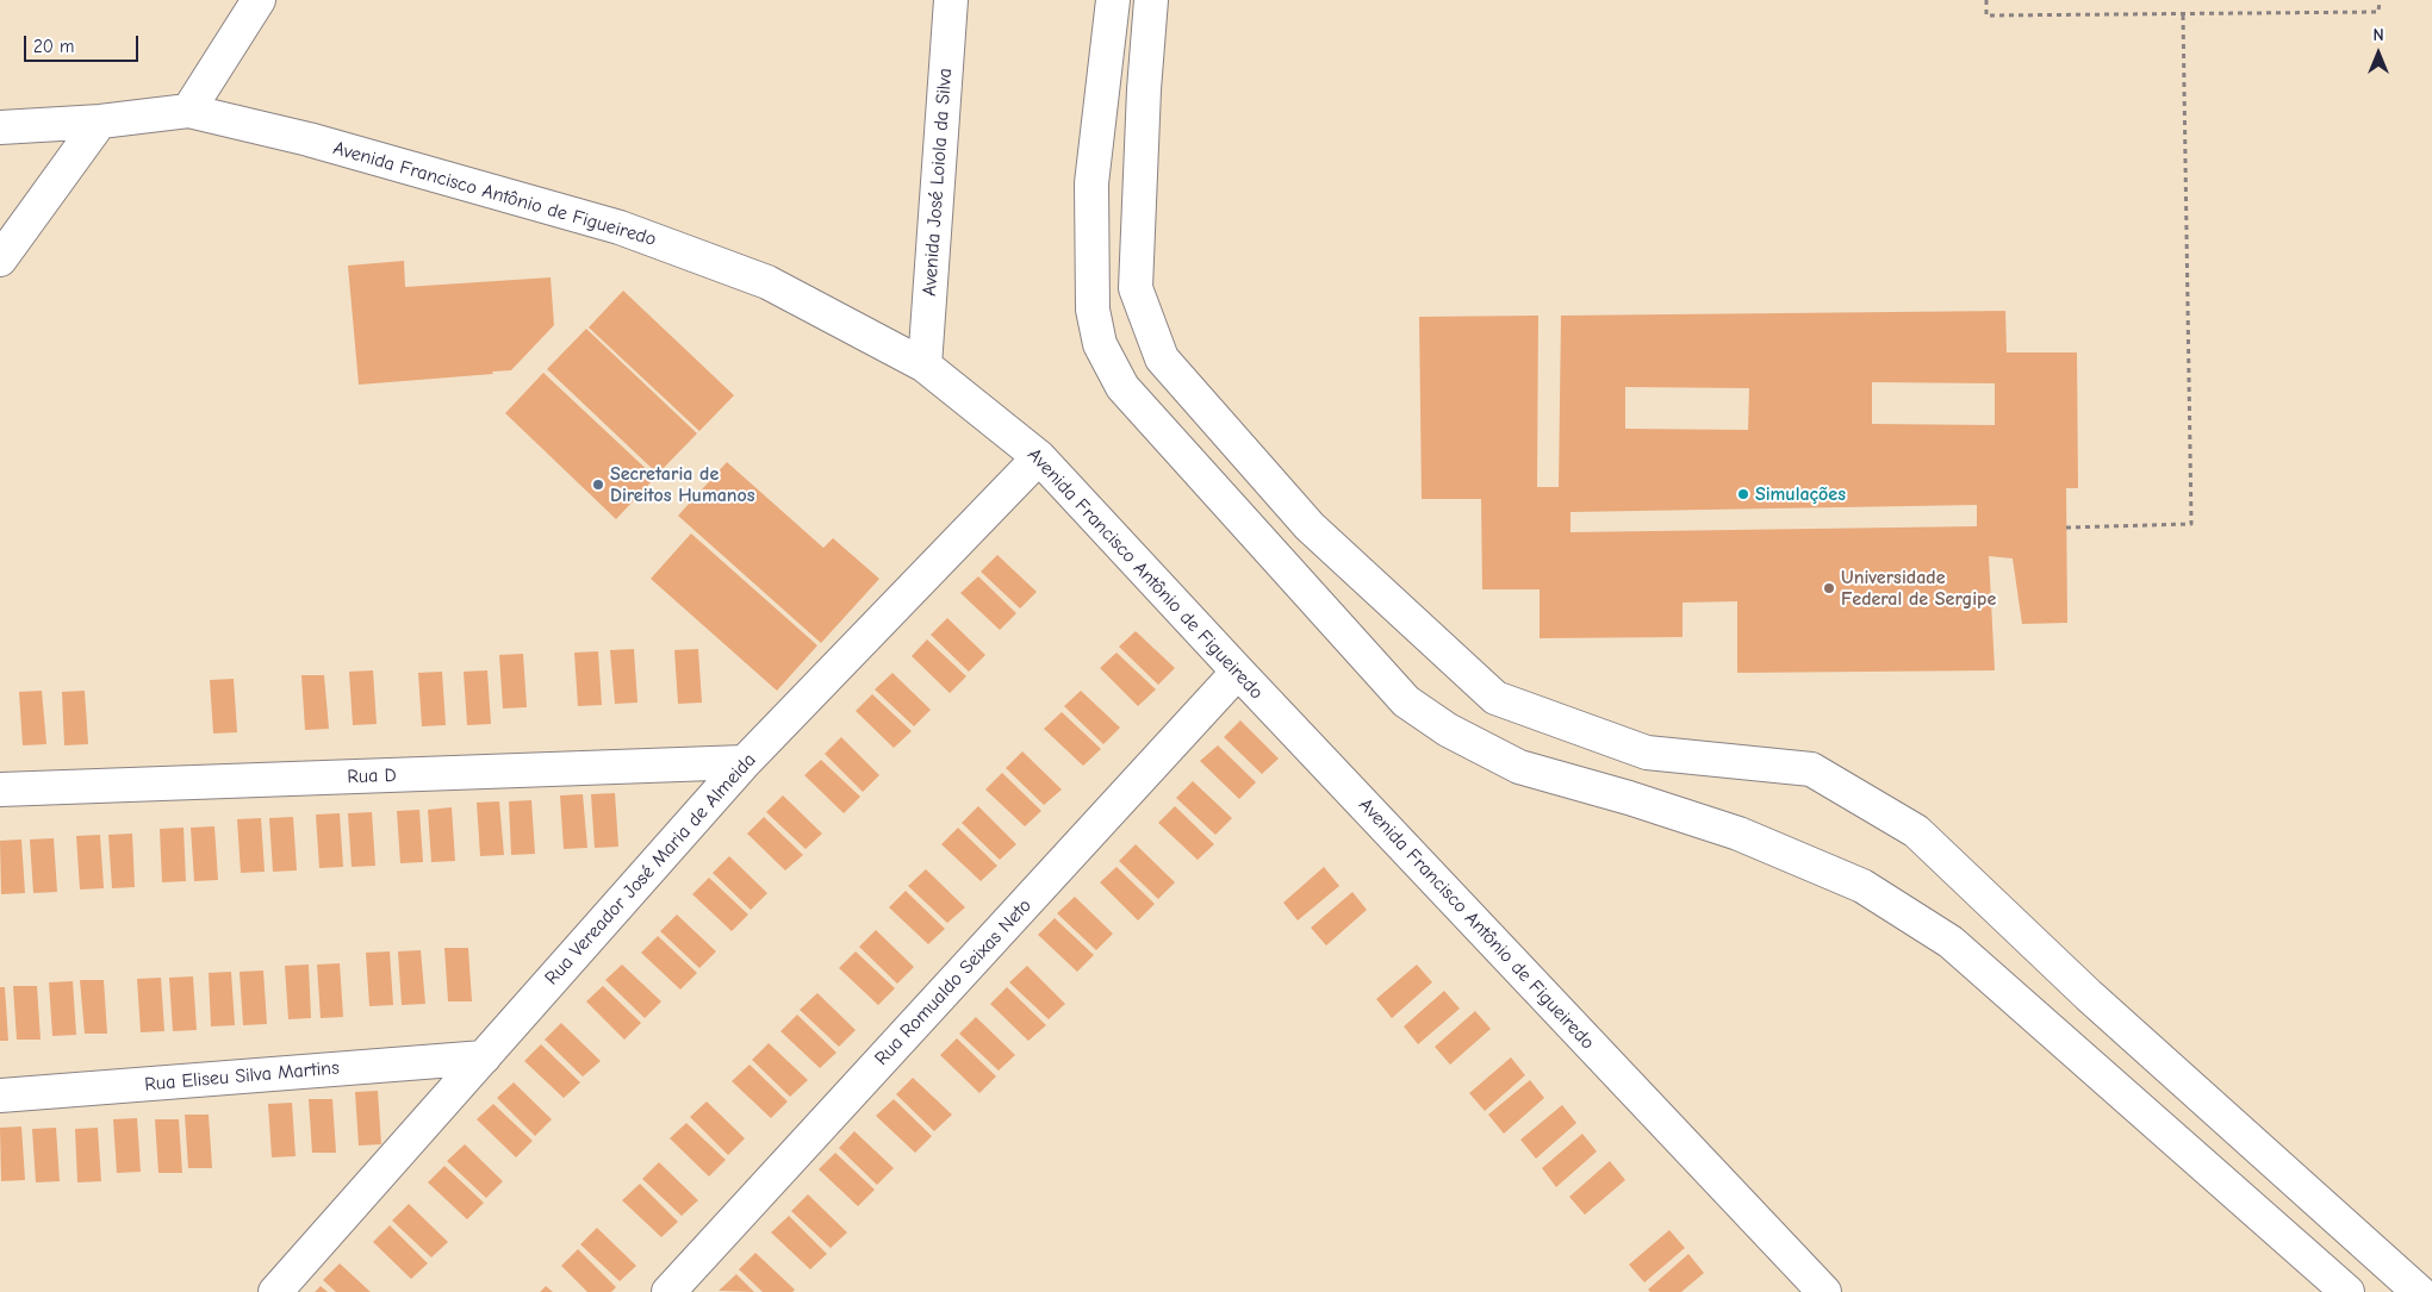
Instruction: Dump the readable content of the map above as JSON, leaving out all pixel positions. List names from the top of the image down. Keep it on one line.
{"streets":{"street":["Avenida José Loiola da Silva","Avenida Francisco Antônio de Figueiredo","Rua D","Rua Vereador José Maria de Almeida","Rua Romualdo Seixas Neto","Rua Eliseu Silva Martins"]},"crossings":[["Avenida José Loiola da Silva","Avenida Francisco Antônio de Figueiredo"],["Avenida Francisco Antônio de Figueiredo","Rua Vereador José Maria de Almeida"],["Avenida Francisco Antônio de Figueiredo","Rua Romualdo Seixas Neto"],["Rua D","Rua Vereador José Maria de Almeida"],["Rua Vereador José Maria de Almeida","Rua Eliseu Silva Martins"]],"places":["Secretaria de Direitos Humanos","Simulações","Universidade Federal de Sergipe"],"scale_bar":"20 m","north":"top"}
